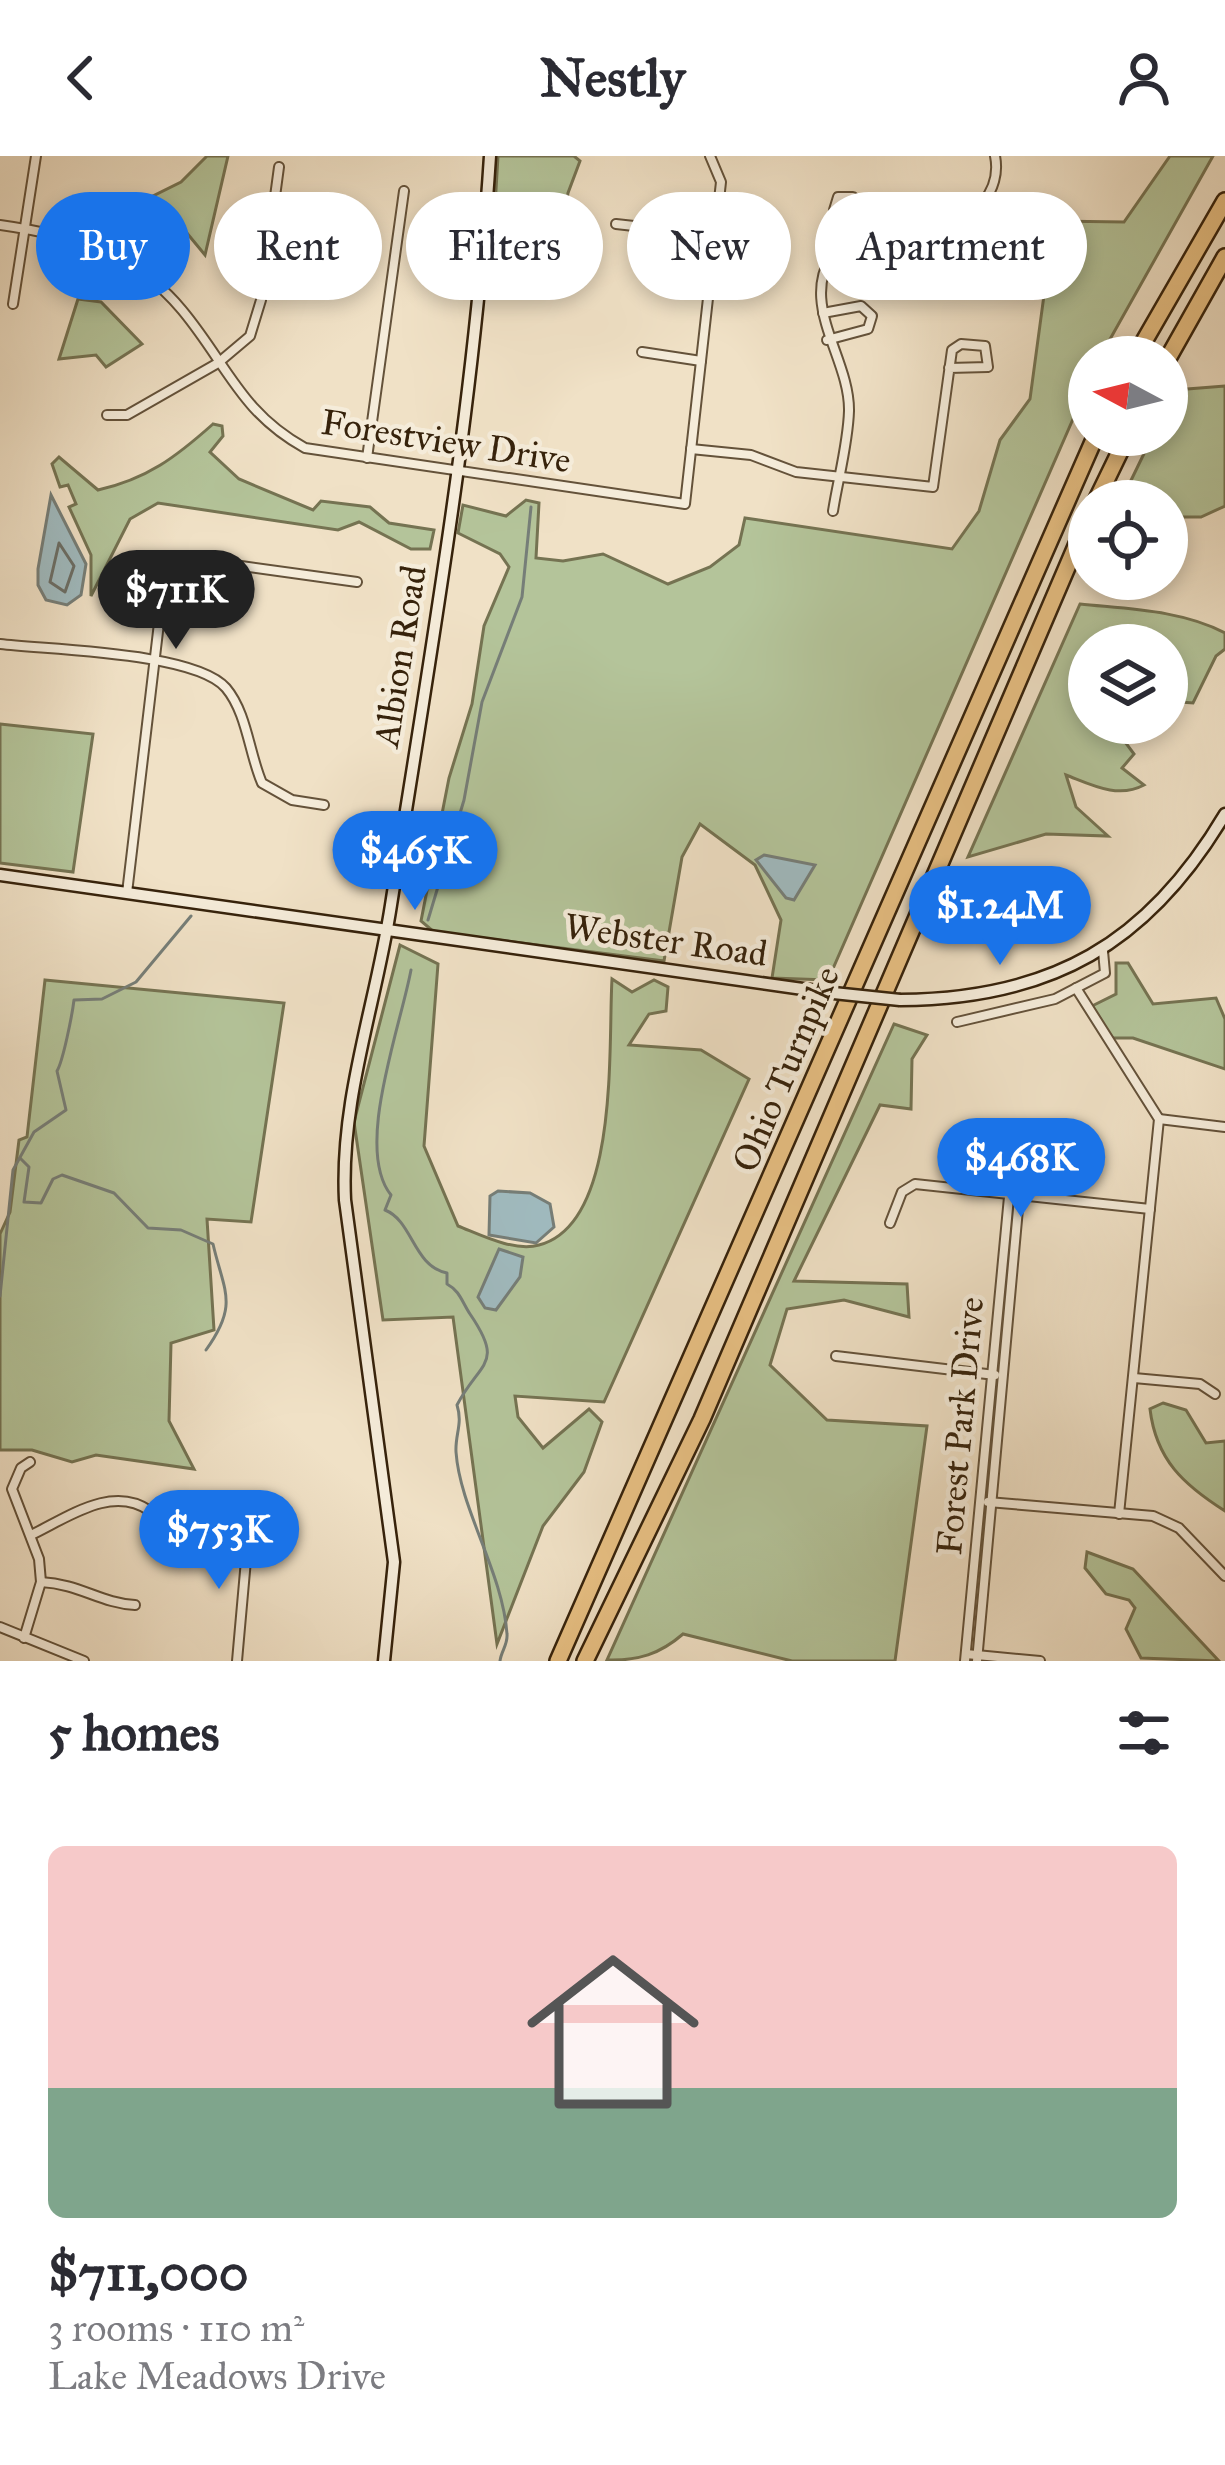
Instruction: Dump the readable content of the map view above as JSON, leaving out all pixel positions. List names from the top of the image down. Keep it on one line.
{"streets":{"highway":["Ohio Turnpike"],"street":["Forestview Drive","Albion Road","Webster Road","Forest Park Drive"]},"crossings":[["Forestview Drive","Albion Road"],["Albion Road","Webster Road"]],"north":"left","page":{"header":"Nestly","chip":["Buy","Rent","Filters","New","Apartment"],"price":["$711K","$465K","$1.24M","$468K","$753K"],"heading":"5 homes","list":[{"name":"$711,000","note":"3 rooms · 110 m² · Lake Meadows Drive"}]}}
